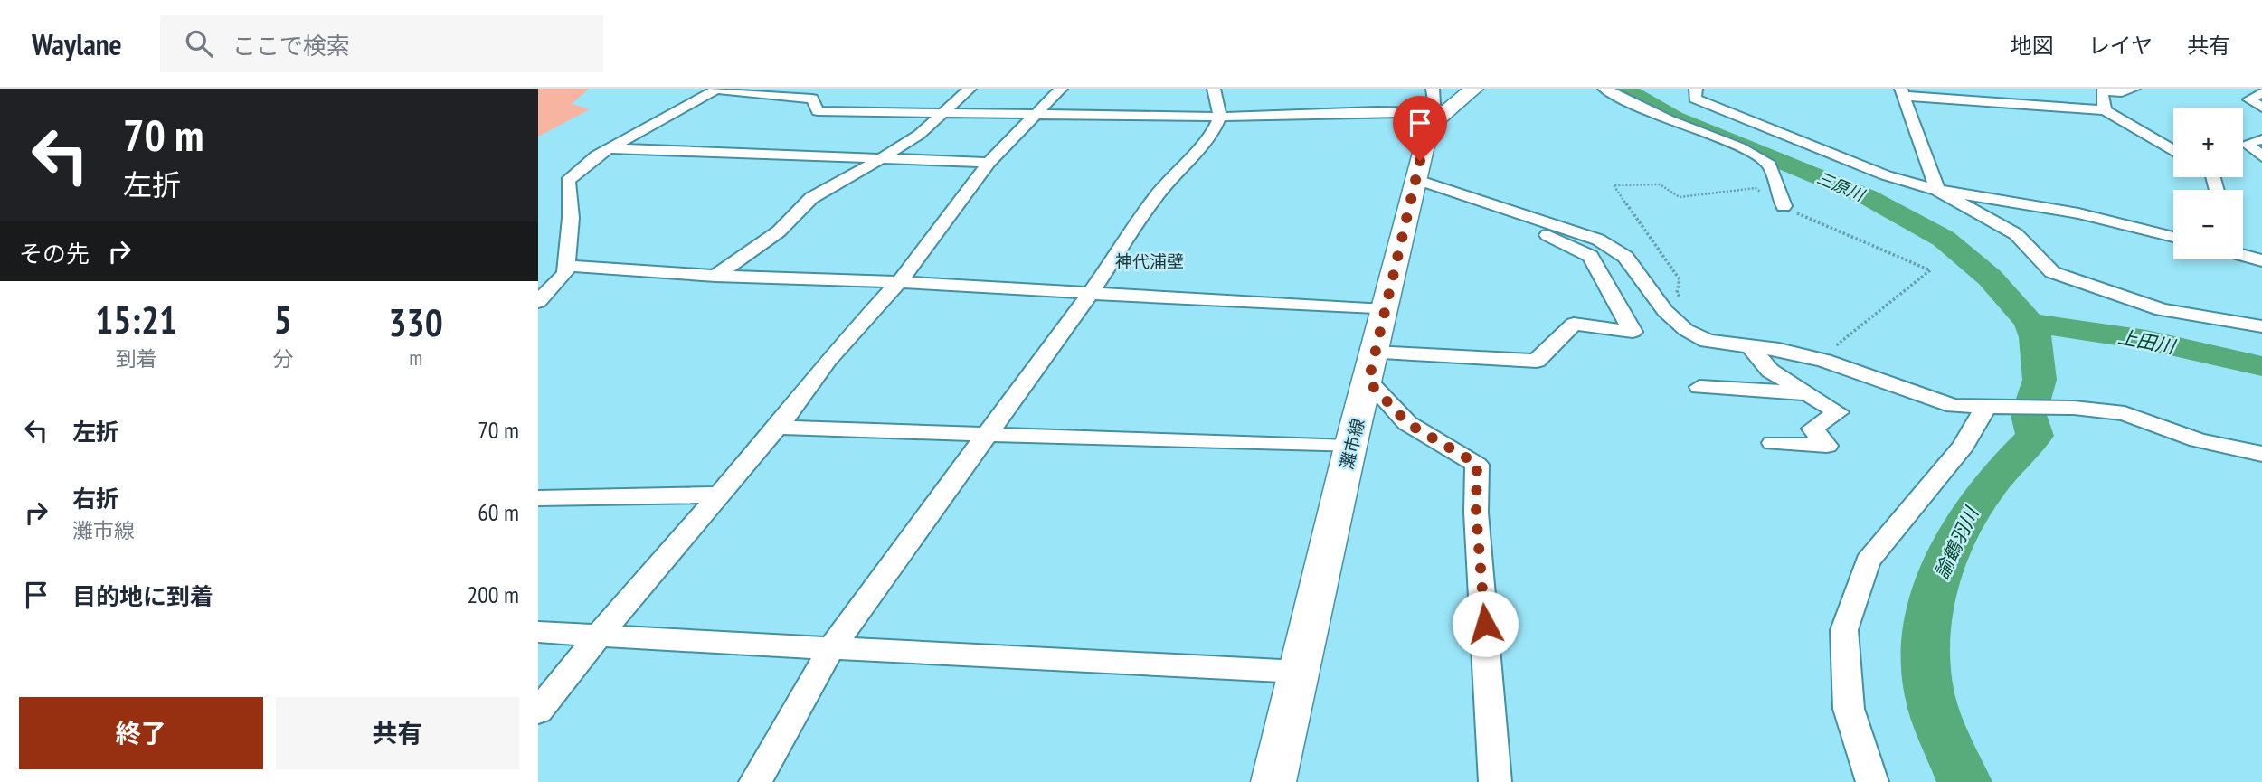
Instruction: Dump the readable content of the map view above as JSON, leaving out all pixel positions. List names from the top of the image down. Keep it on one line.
{"streets":{"main road":["灘市線"]},"districts":["神代浦壁"],"water":["三原川","上田川","諭鶴羽川"],"page":{"header":"Waylane","search":"ここで検索","nav":["地図","レイヤ","共有"],"turn":["70 m","左折"],"map_buttons":["+","−"],"then":"その先","eta":["15:21","到着","5","分","330","m"],"list":[{"name":"左折","value":"70 m"},{"name":"右折","note":"灘市線","value":"60 m"},{"name":"目的地に到着","value":"200 m"}],"buttons":["終了","共有"]}}
